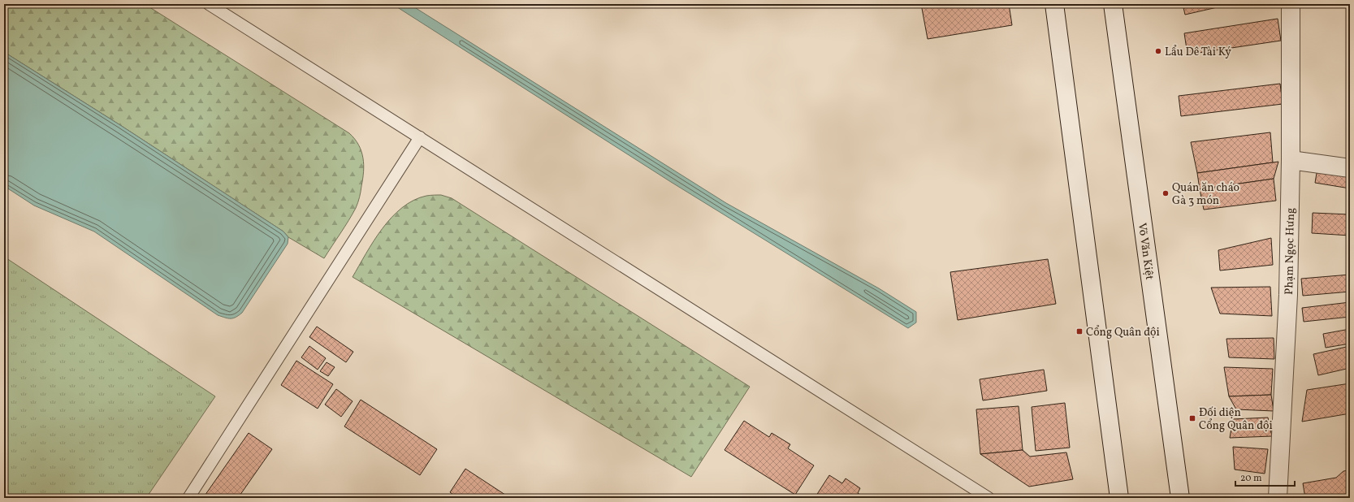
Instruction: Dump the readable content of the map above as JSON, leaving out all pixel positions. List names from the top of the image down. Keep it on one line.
{"streets":{"main road":["Võ Văn Kiệt","Phạm Ngọc Hưng"]},"places":{"other":["Lẩu Dê Tài Ký","Quán ăn cháo Gà 3 món"],"transit":["Cổng Quân đội","Đối diện Cổng Quân đội"]},"scale_bar":"20 m"}
